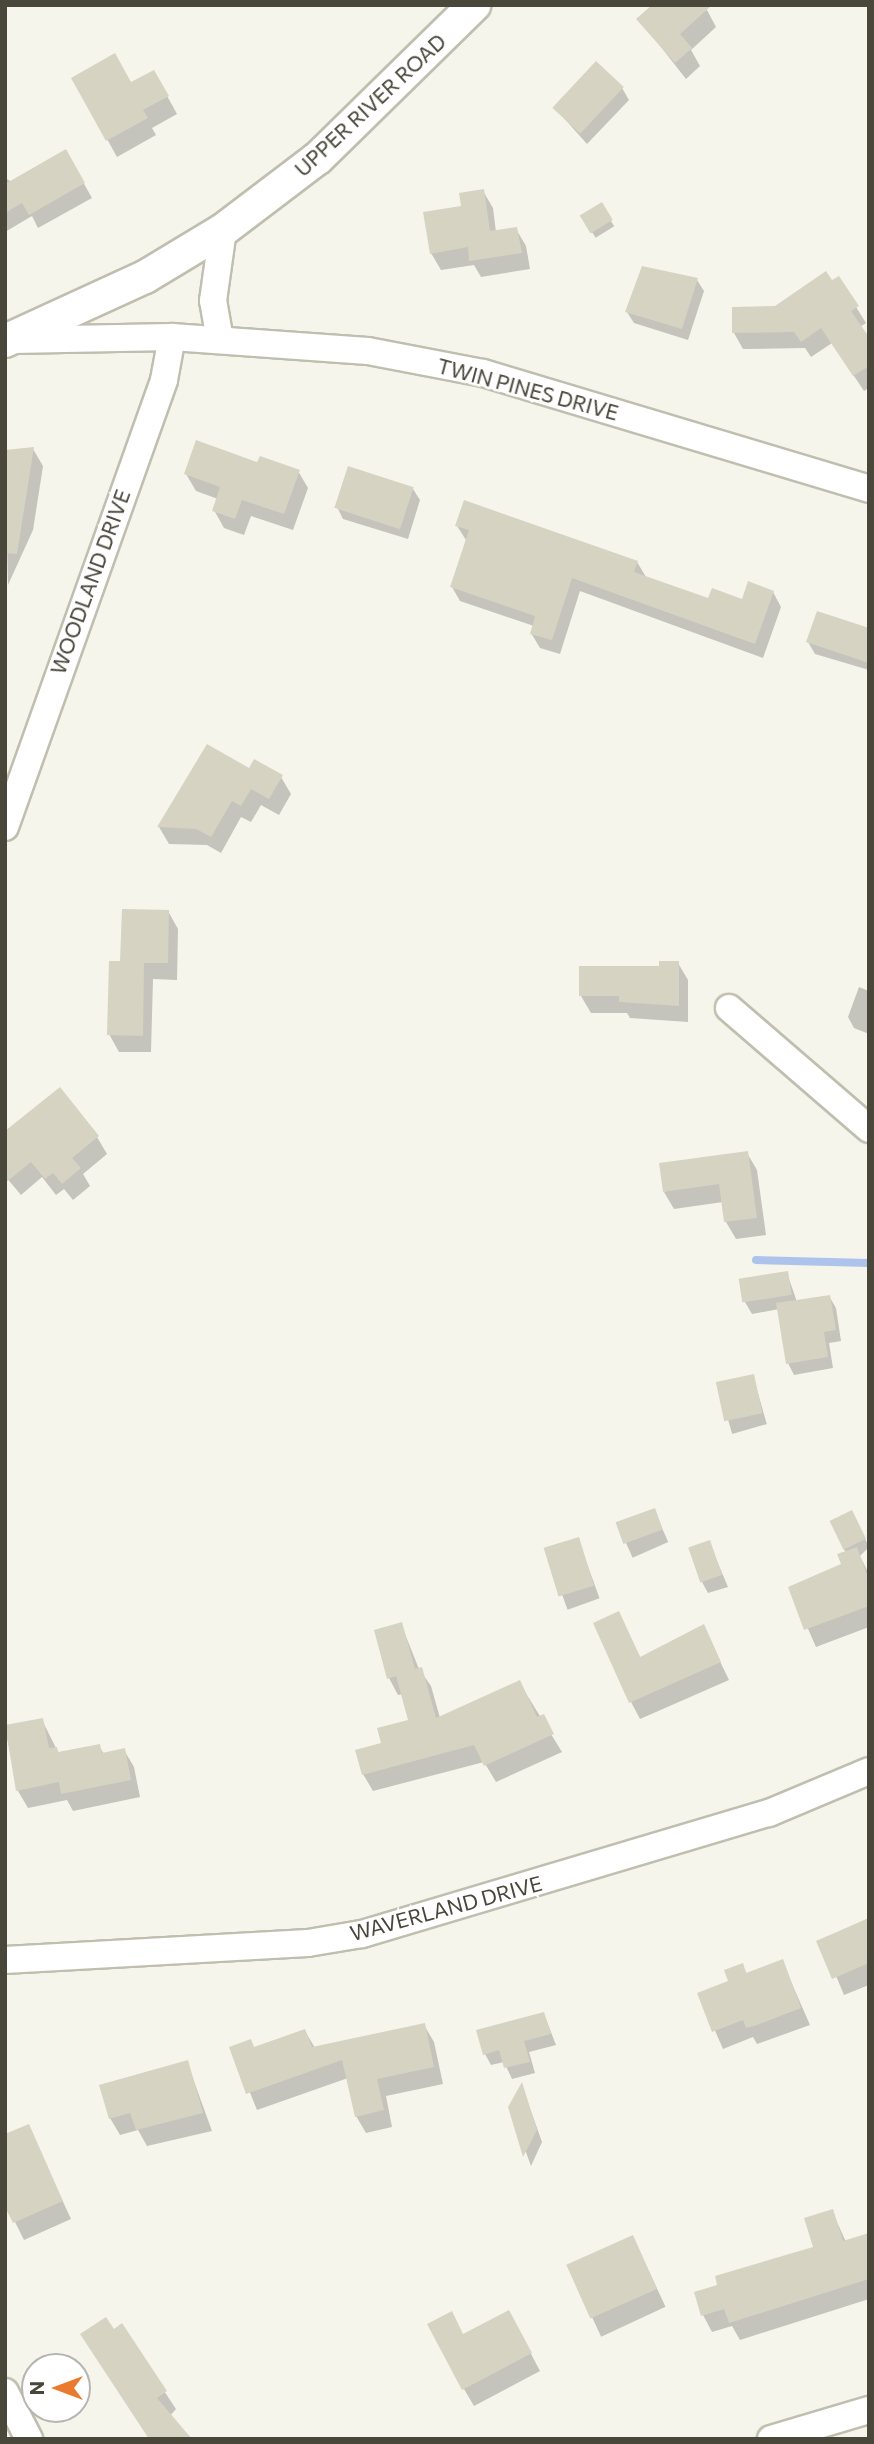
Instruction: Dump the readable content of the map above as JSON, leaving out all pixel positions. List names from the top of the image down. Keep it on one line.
{"streets":{"street":["UPPER RIVER ROAD","TWIN PINES DRIVE","WOODLAND DRIVE","WAVERLAND DRIVE"]},"crossings":[["UPPER RIVER ROAD","TWIN PINES DRIVE"],["TWIN PINES DRIVE","WOODLAND DRIVE"]],"north":"left"}
